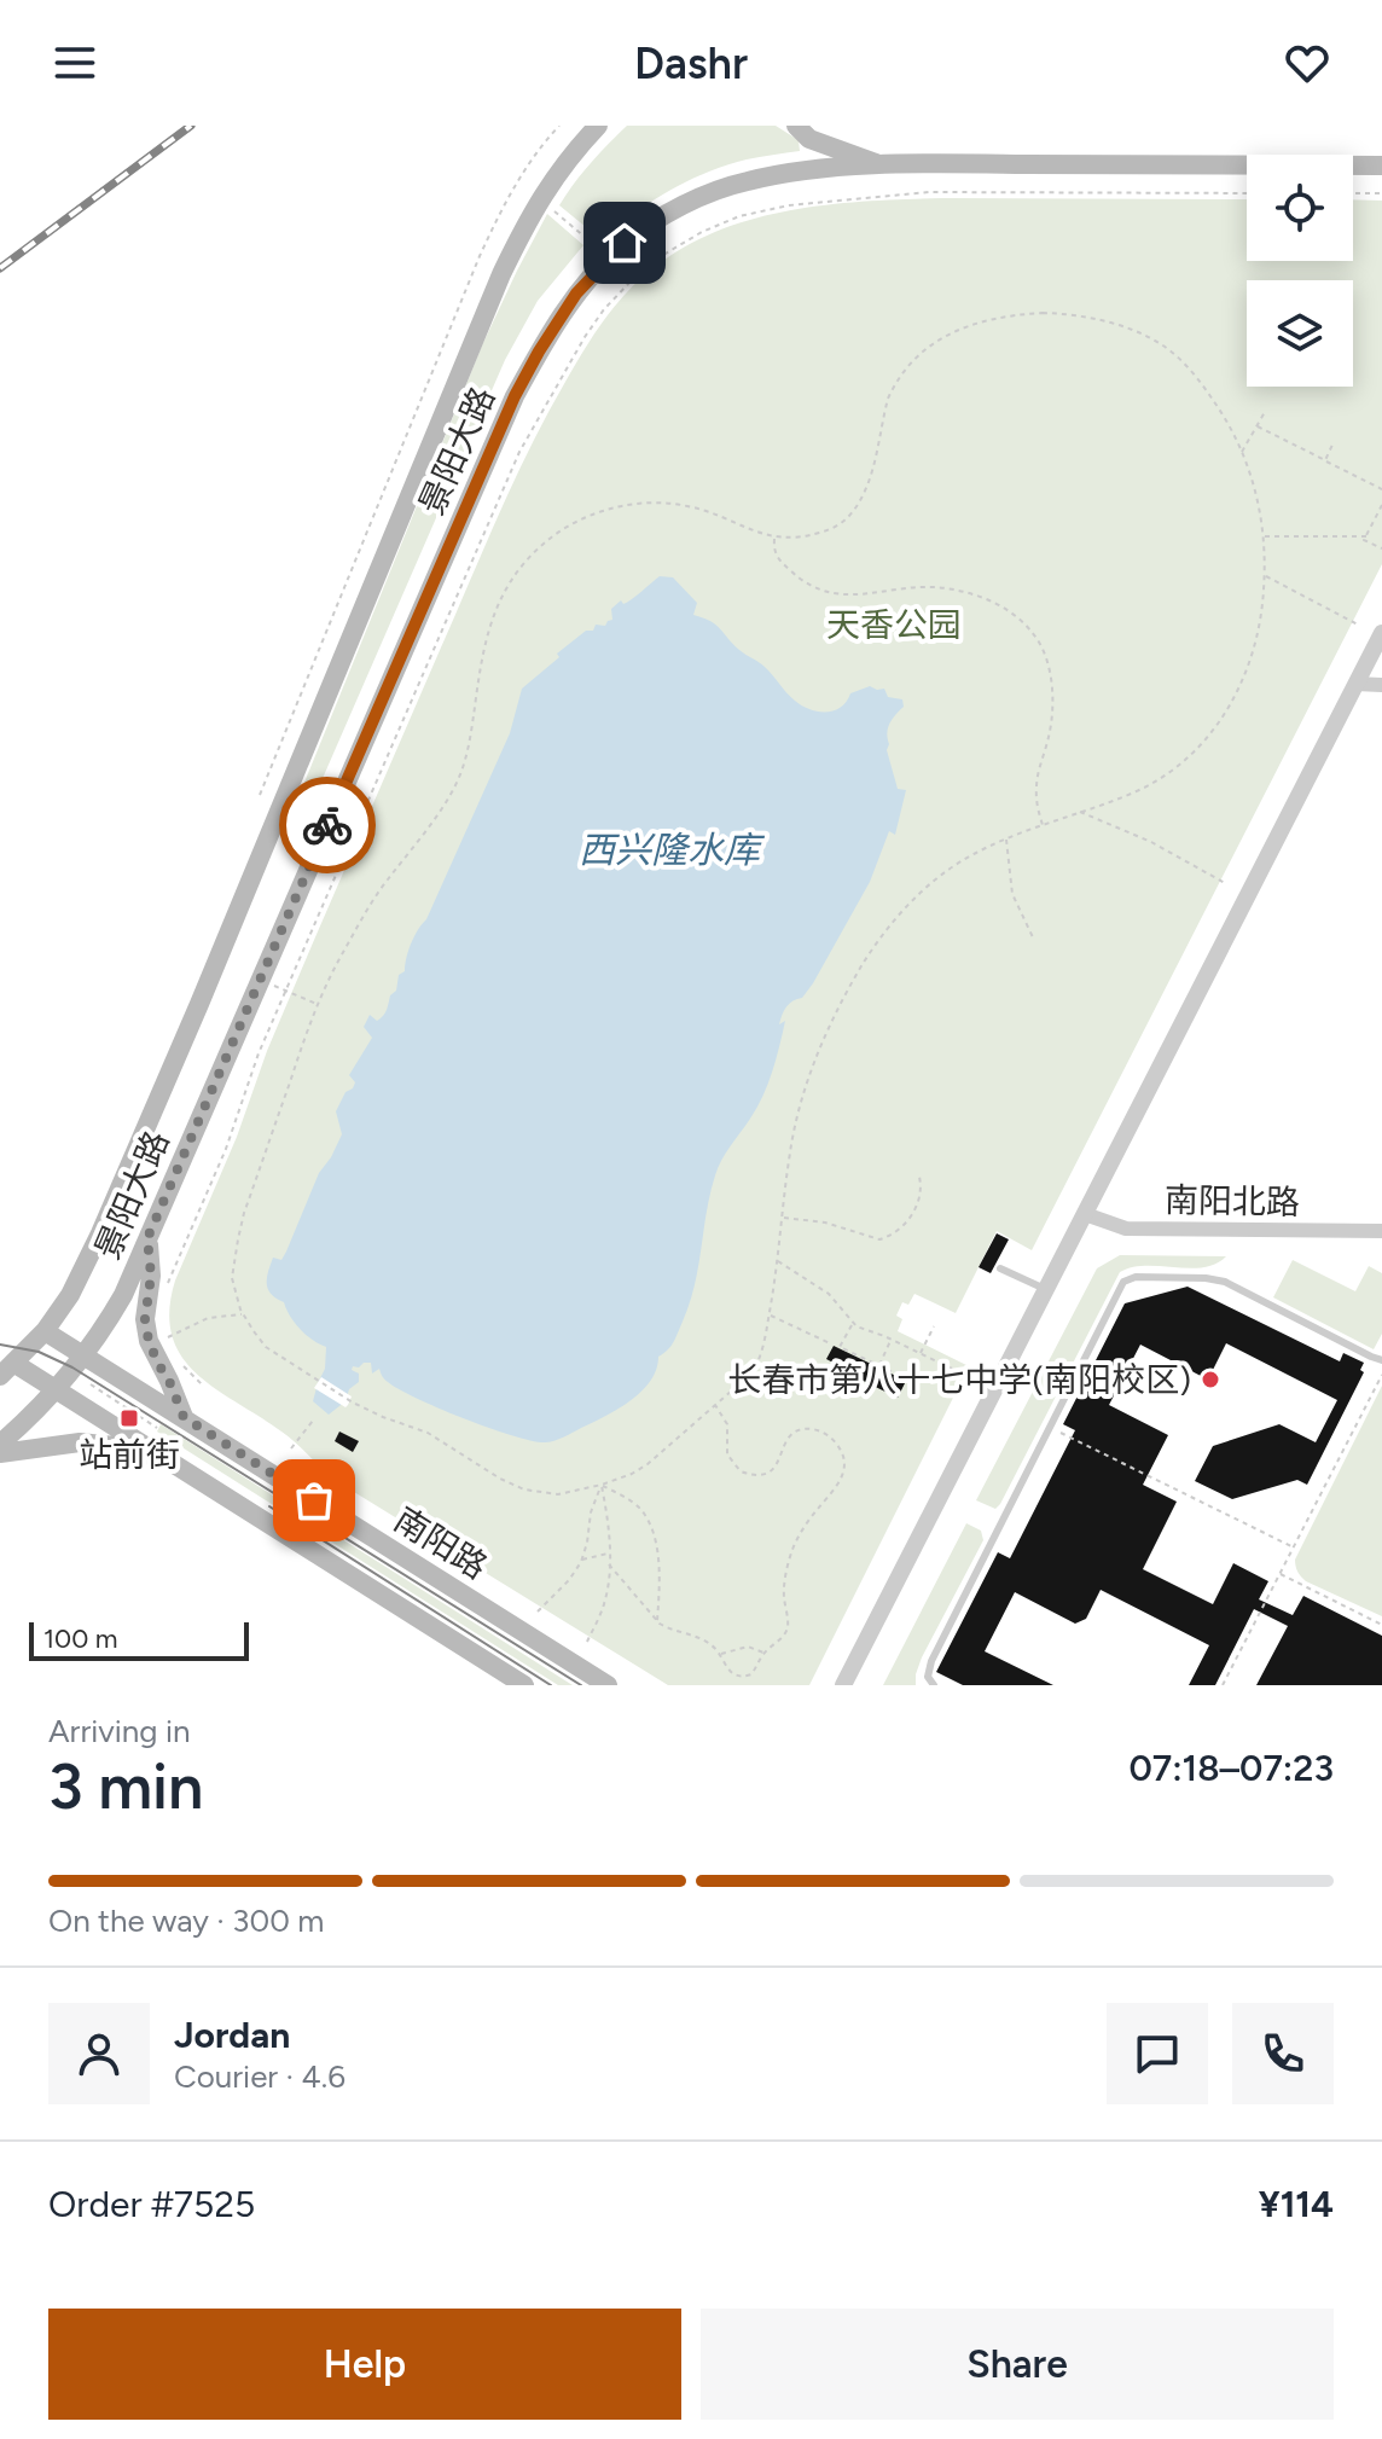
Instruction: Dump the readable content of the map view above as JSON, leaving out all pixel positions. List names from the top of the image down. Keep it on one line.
{"streets":{"main road":["景阳大路","南阳路"],"street":["南阳北路"]},"crossings":[["景阳大路","南阳路"]],"water":["西兴隆水库"],"parks":["天香公园"],"places":{"other":["长春市第八十七中学(南阳校区)"],"transit":["站前街"]},"scale_bar":"100 m","page":{"header":"Dashr","scale":"100 m","heading":["3 min","Arriving in","07:18–07:23"],"panel":["Jordan","Courier · 4.6","Order #7525","¥114"],"bar":"On the way · 300 m","buttons":["Help","Share"]}}
